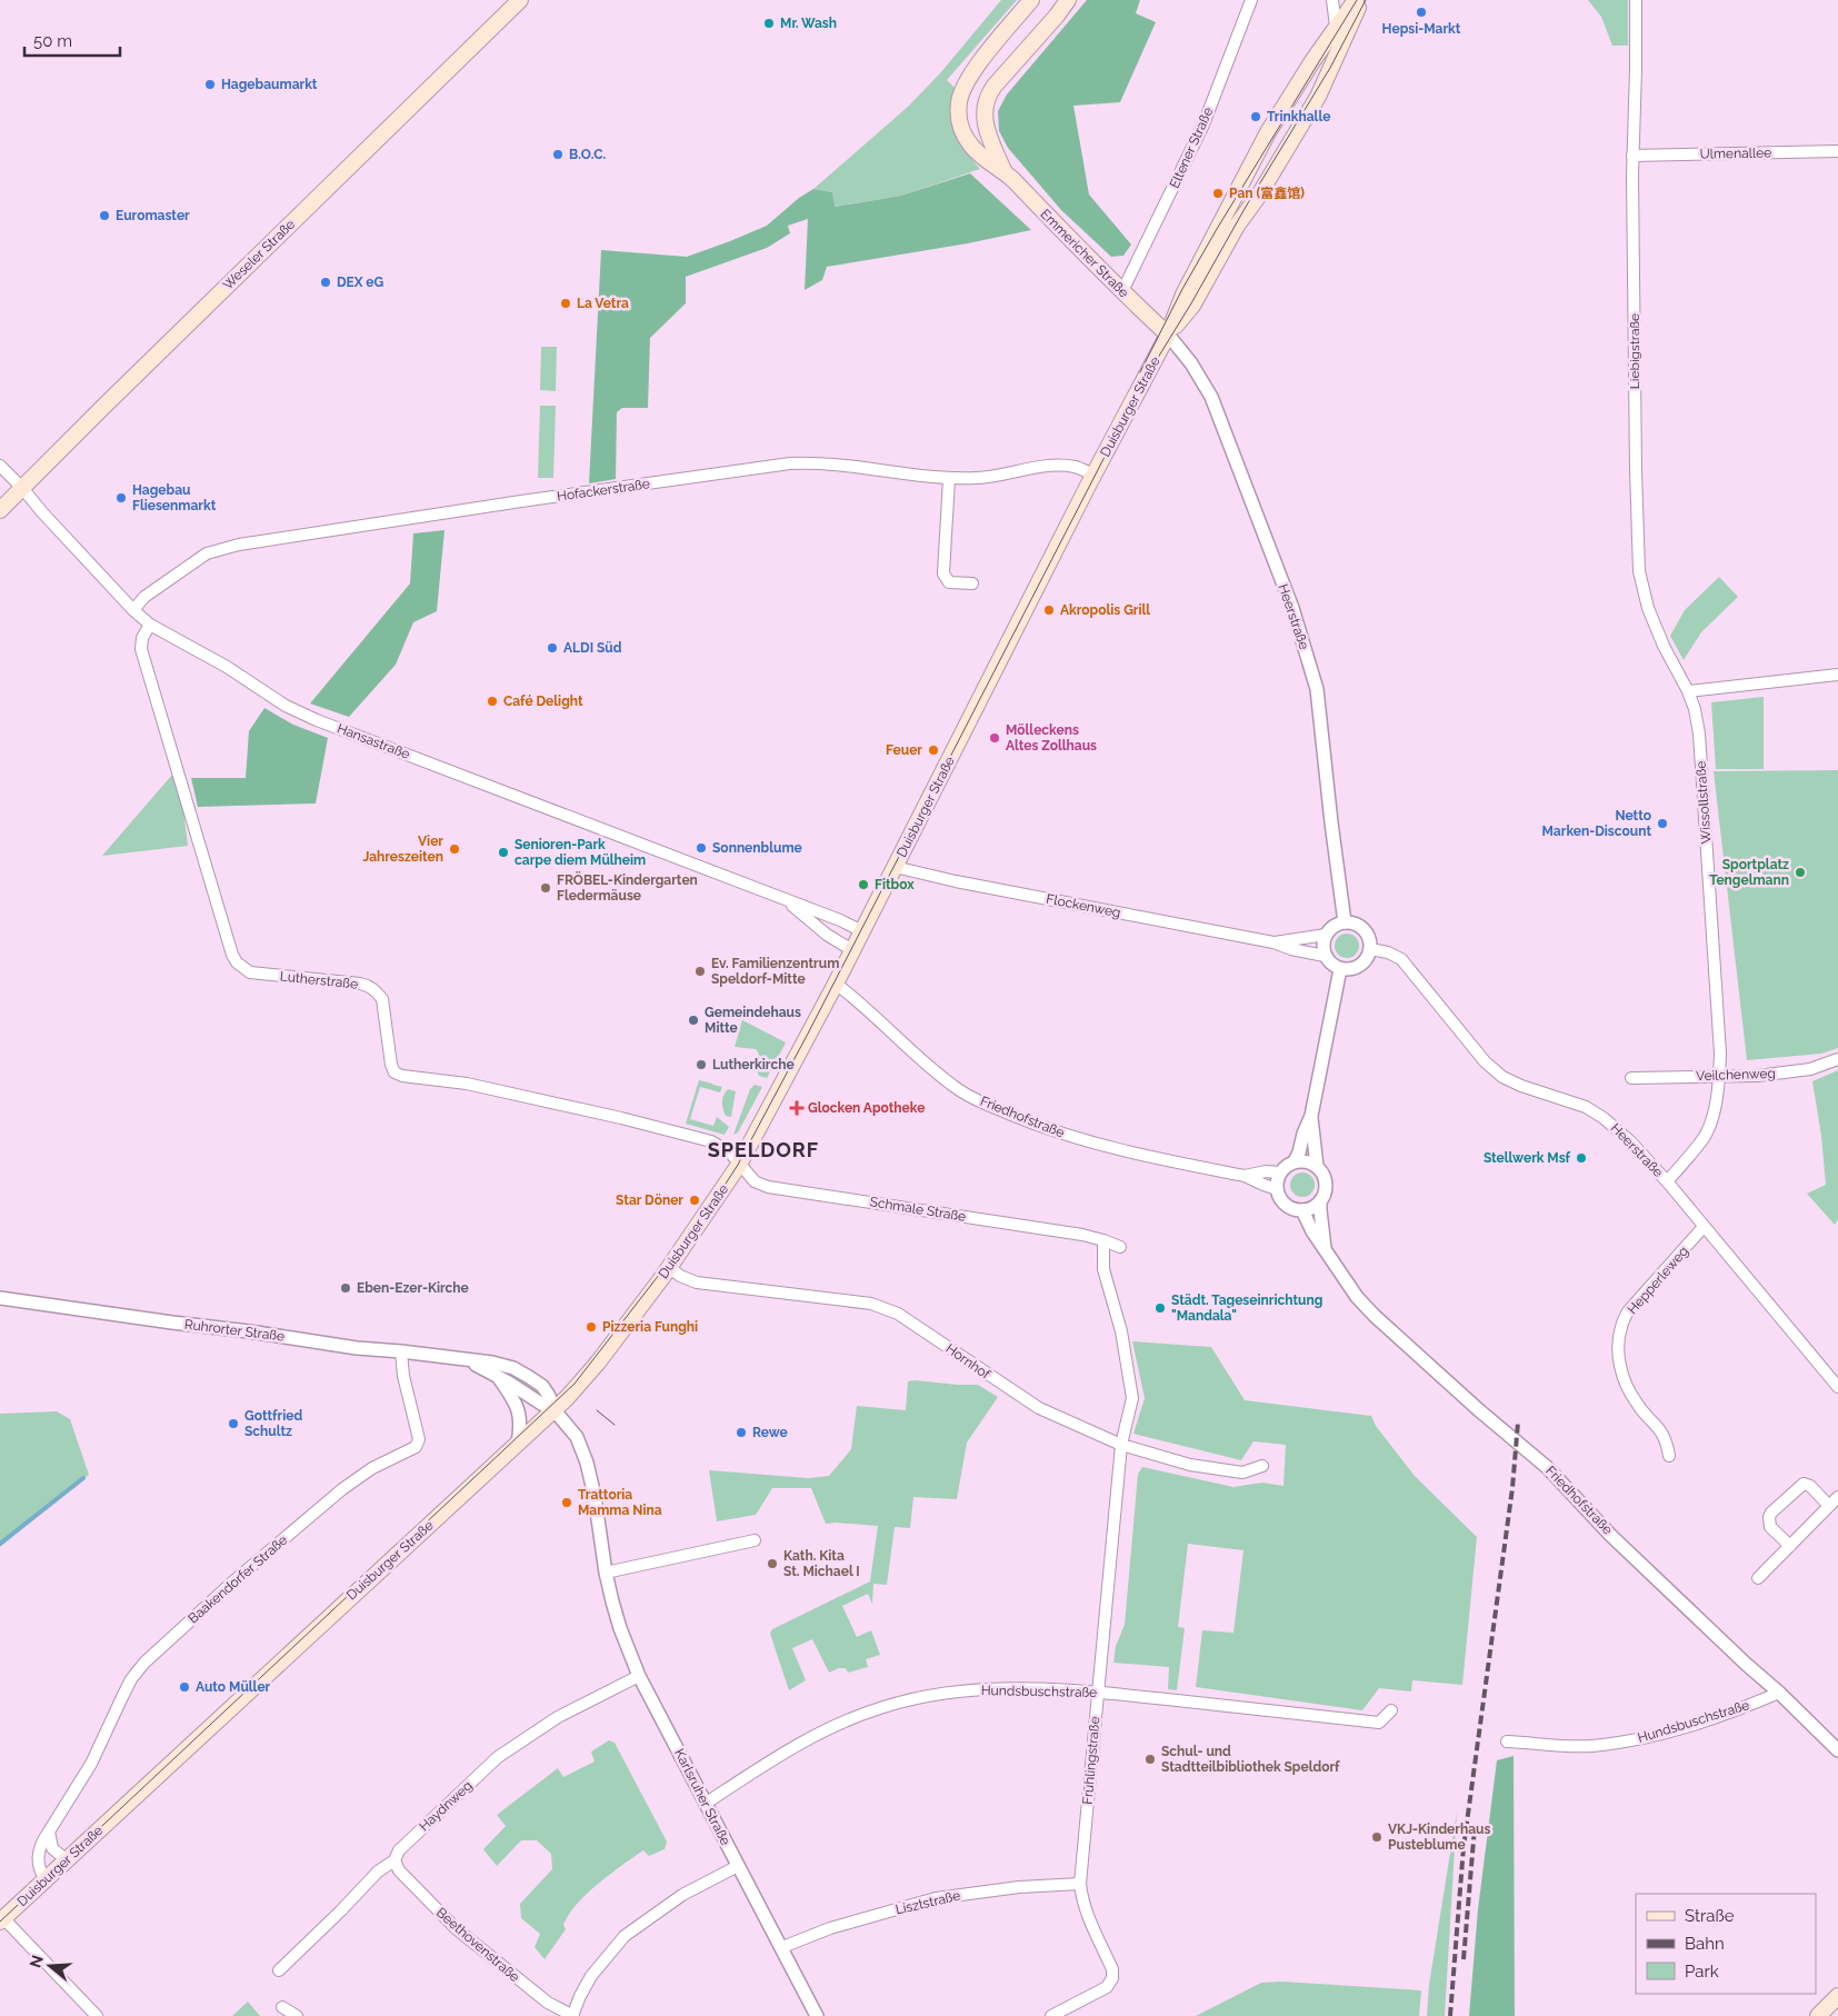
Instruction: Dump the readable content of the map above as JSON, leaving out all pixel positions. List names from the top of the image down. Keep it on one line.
{"streets":{"main road":["Emmericher Straße","Weseler Straße","Duisburger Straße"],"street":["Eltener Straße","Ulmenallee","Liebigstraße","Hofackerstraße","Heerstraße","Hansastraße","Wissollstraße","Flockenweg","Lutherstraße","Veilchenweg","Friedhofstraße","Schmale Straße","Hepperleweg","Ruhrorter Straße","Hornhof","Baakendorfer Straße","Hundsbuschstraße","Frühlingstraße","Karlsruher Straße","Haydnweg","Lisztstraße","Beethovenstraße"]},"crossings":[["Eltener Straße","Emmericher Straße"],["Ulmenallee","Liebigstraße"],["Emmericher Straße","Duisburger Straße"],["Emmericher Straße","Heerstraße"],["Weseler Straße","Hansastraße"],["Liebigstraße","Wissollstraße"],["Duisburger Straße","Hofackerstraße"],["Duisburger Straße","Heerstraße"],["Duisburger Straße","Hansastraße"],["Duisburger Straße","Flockenweg"],["Duisburger Straße","Lutherstraße"],["Duisburger Straße","Friedhofstraße"],["Duisburger Straße","Schmale Straße"],["Duisburger Straße","Ruhrorter Straße"],["Duisburger Straße","Hornhof"],["Duisburger Straße","Baakendorfer Straße"],["Duisburger Straße","Karlsruher Straße"],["Hofackerstraße","Hansastraße"],["Heerstraße","Wissollstraße"],["Heerstraße","Flockenweg"],["Heerstraße","Hepperleweg"],["Hansastraße","Lutherstraße"],["Wissollstraße","Veilchenweg"],["Lutherstraße","Schmale Straße"],["Friedhofstraße","Hundsbuschstraße"],["Ruhrorter Straße","Baakendorfer Straße"],["Ruhrorter Straße","Karlsruher Straße"],["Hornhof","Frühlingstraße"],["Hundsbuschstraße","Frühlingstraße"],["Hundsbuschstraße","Karlsruher Straße"],["Frühlingstraße","Lisztstraße"],["Karlsruher Straße","Haydnweg"],["Karlsruher Straße","Lisztstraße"],["Haydnweg","Beethovenstraße"]],"districts":["SPELDORF"],"places":{"other":["Hepsi-Markt","Mr. Wash","Hagebaumarkt","Trinkhalle","B.O.C.","Pan (富鑫馆)","Euromaster","DEX eG","La Vetra","Hagebau Fliesenmarkt","Akropolis Grill","ALDI Süd","Café Delight","Mölleckens Altes Zollhaus","Feuer","Netto Marken-Discount","Sonnenblume","Vier Jahreszeiten","Senioren-Park carpe diem Mülheim","Sportplatz Tengelmann","Fitbox","FRÖBEL-Kindergarten Fledermäuse","Ev. Familienzentrum Speldorf-Mitte","Gemeindehaus Mitte","Lutherkirche","Stellwerk Msf","Star Döner","Eben-Ezer-Kirche","Städt. Tageseinrichtung \"Mandala\"","Pizzeria Funghi","Gottfried Schultz","Rewe","Trattoria Mamma Nina","Kath. Kita St. Michael I","Auto Müller","Schul- und Stadtteilbibliothek Speldorf","VKJ-Kinderhaus Pusteblume"],"health":["Glocken Apotheke"]},"legend":["Straße","Bahn","Park"],"scale_bar":"50 m","north":"left"}
